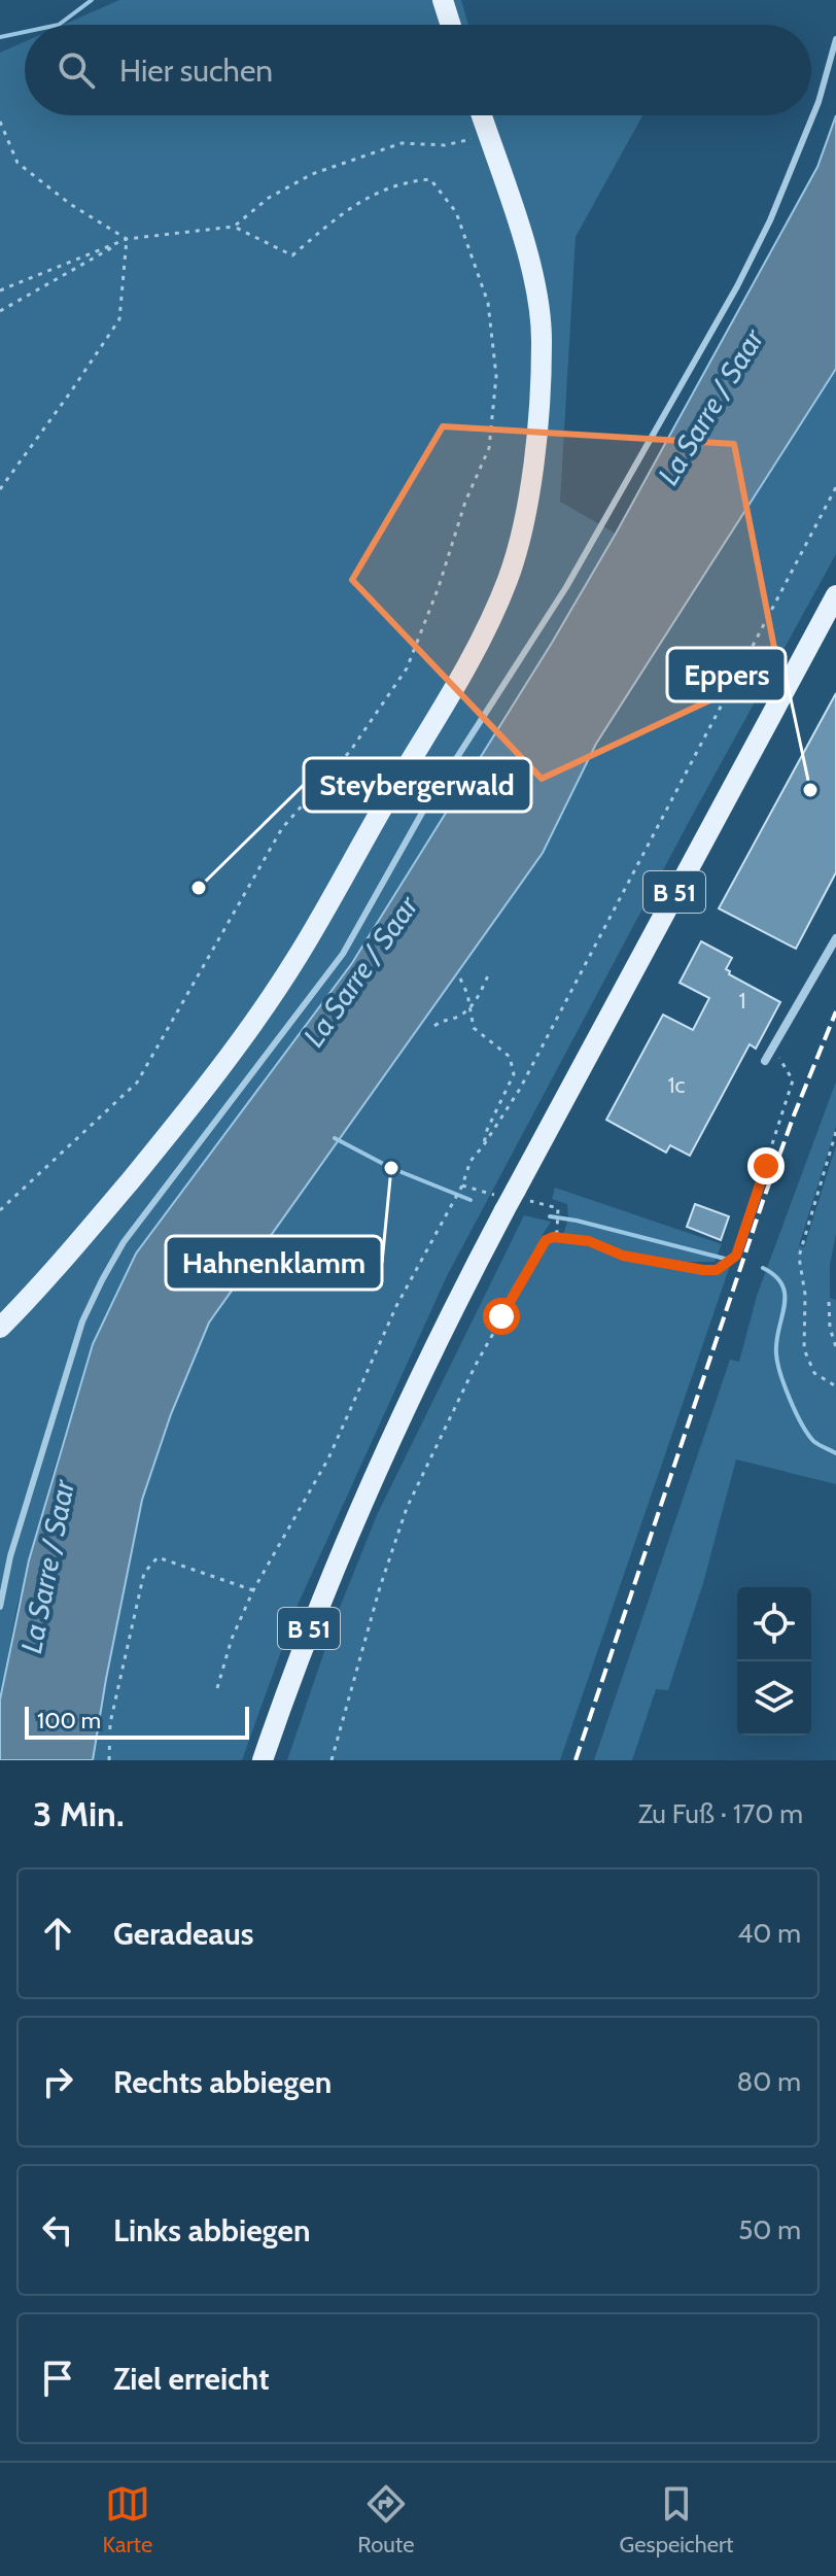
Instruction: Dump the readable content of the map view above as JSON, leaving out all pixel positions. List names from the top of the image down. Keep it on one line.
{"streets":{"main road":["B 51"]},"water":["La Sarre / Saar"],"places":["Eppers","Steybergerwald","Hahnenklamm"],"house_numbers":["1","1c"],"scale_bar":"100 m","page":{"search":"Hier suchen","scale":"100 m","heading":["3 Min.","Zu Fuß · 170 m"],"list":[["Geradeaus","40 m"],["Rechts abbiegen","80 m"],["Links abbiegen","50 m"],"Ziel erreicht"],"nav":["Karte","Route","Gespeichert"]}}
